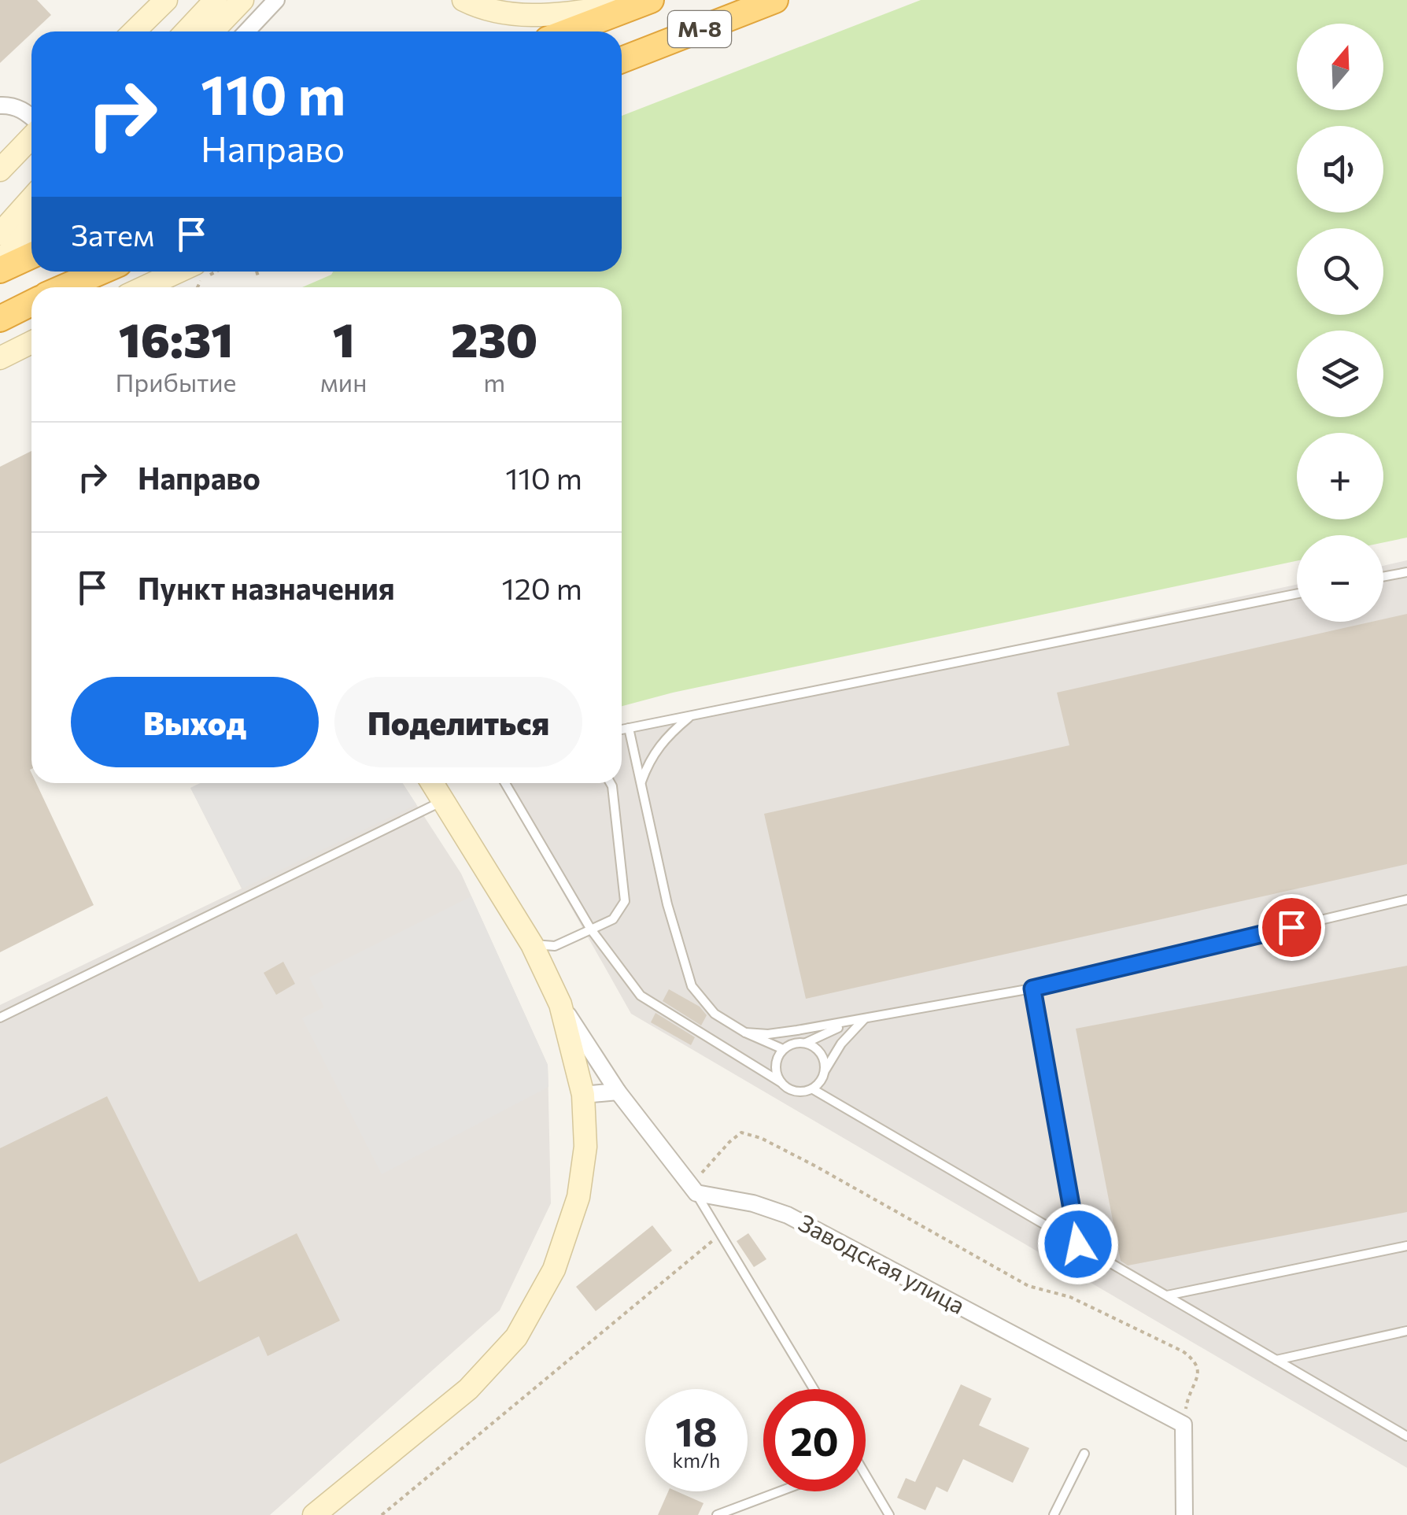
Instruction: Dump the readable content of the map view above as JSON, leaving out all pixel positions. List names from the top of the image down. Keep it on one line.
{"streets":{"highway":["М-8"],"street":["Заводская улица"]},"north":"top","page":{"map_buttons":["+","−"],"turn":["110 m","Направо"],"then":"Затем","eta":["16:31","Прибытие","1","мин","230","m"],"list":[{"name":"Направо","value":"110 m"},{"name":"Пункт назначения","value":"120 m"}],"buttons":["Выход","Поделиться"],"speed":"18 km/h","limit":"20"}}
